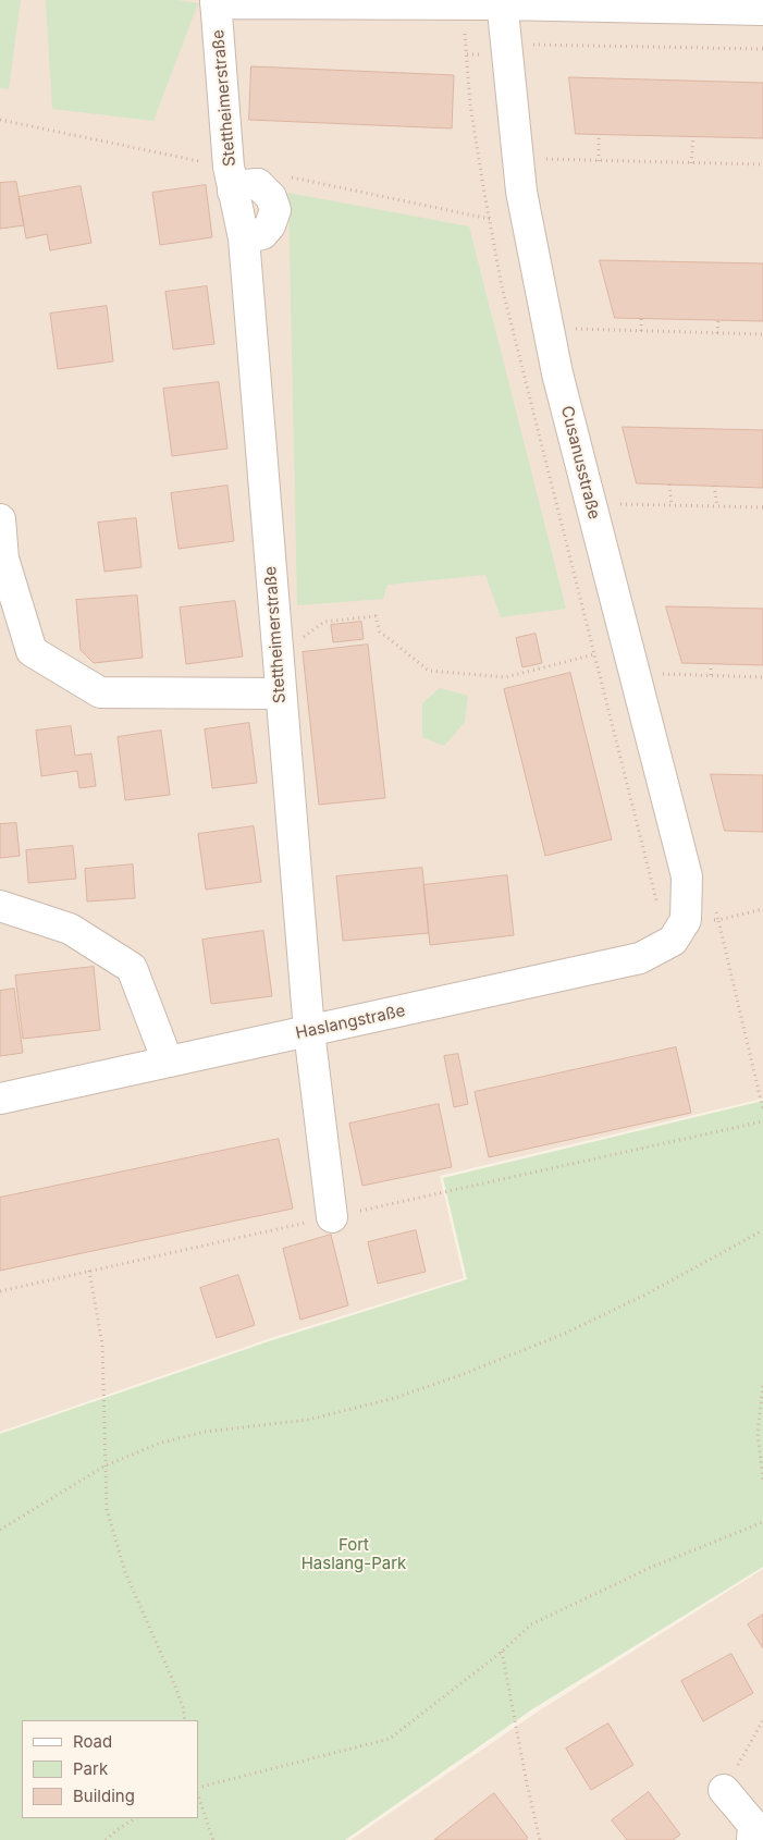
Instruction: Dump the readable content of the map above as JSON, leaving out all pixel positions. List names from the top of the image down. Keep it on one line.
{"streets":{"street":["Stettheimerstraße","Cusanusstraße","Haslangstraße"]},"crossings":[["Stettheimerstraße","Haslangstraße"],["Cusanusstraße","Haslangstraße"]],"parks":["Fort Haslang-Park"],"legend":["Road","Park","Building"]}
